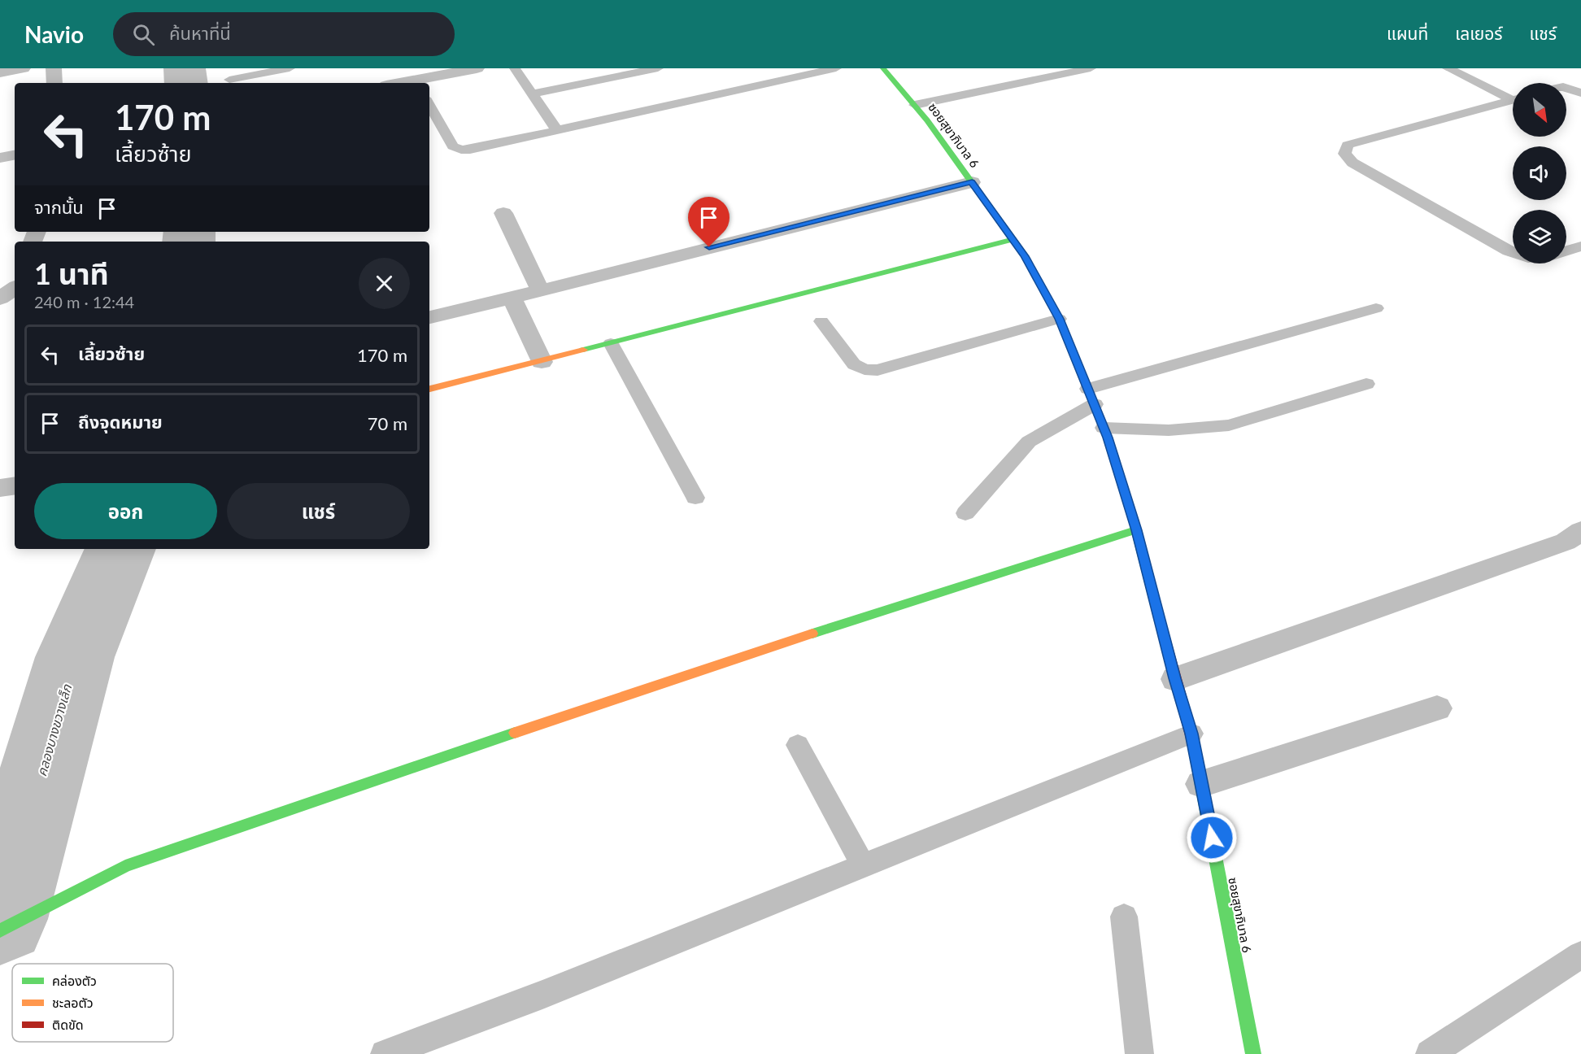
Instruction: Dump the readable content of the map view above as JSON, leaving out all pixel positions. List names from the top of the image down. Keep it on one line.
{"streets":{"street":["ซอยสุขาภิบาล 6"]},"water":["คลองบางขวางเล็ก"],"legend":["คล่องตัว","ชะลอตัว","ติดขัด"],"north":"bottom right","page":{"header":"Navio","search":"ค้นหาที่นี่","nav":["แผนที่","เลเยอร์","แชร์"],"turn":["170 m","เลี้ยวซ้าย"],"then":"จากนั้น","heading":["1 นาที","240 m · 12:44"],"list":[{"name":"เลี้ยวซ้าย","value":"170 m"},{"name":"ถึงจุดหมาย","value":"70 m"}],"buttons":["ออก","แชร์"]}}
